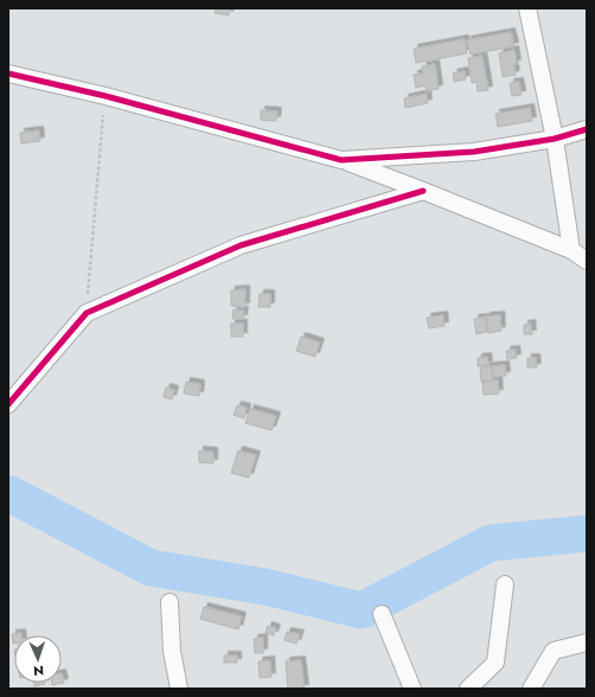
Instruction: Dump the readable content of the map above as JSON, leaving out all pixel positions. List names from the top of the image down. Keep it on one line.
{"north":"bottom"}
